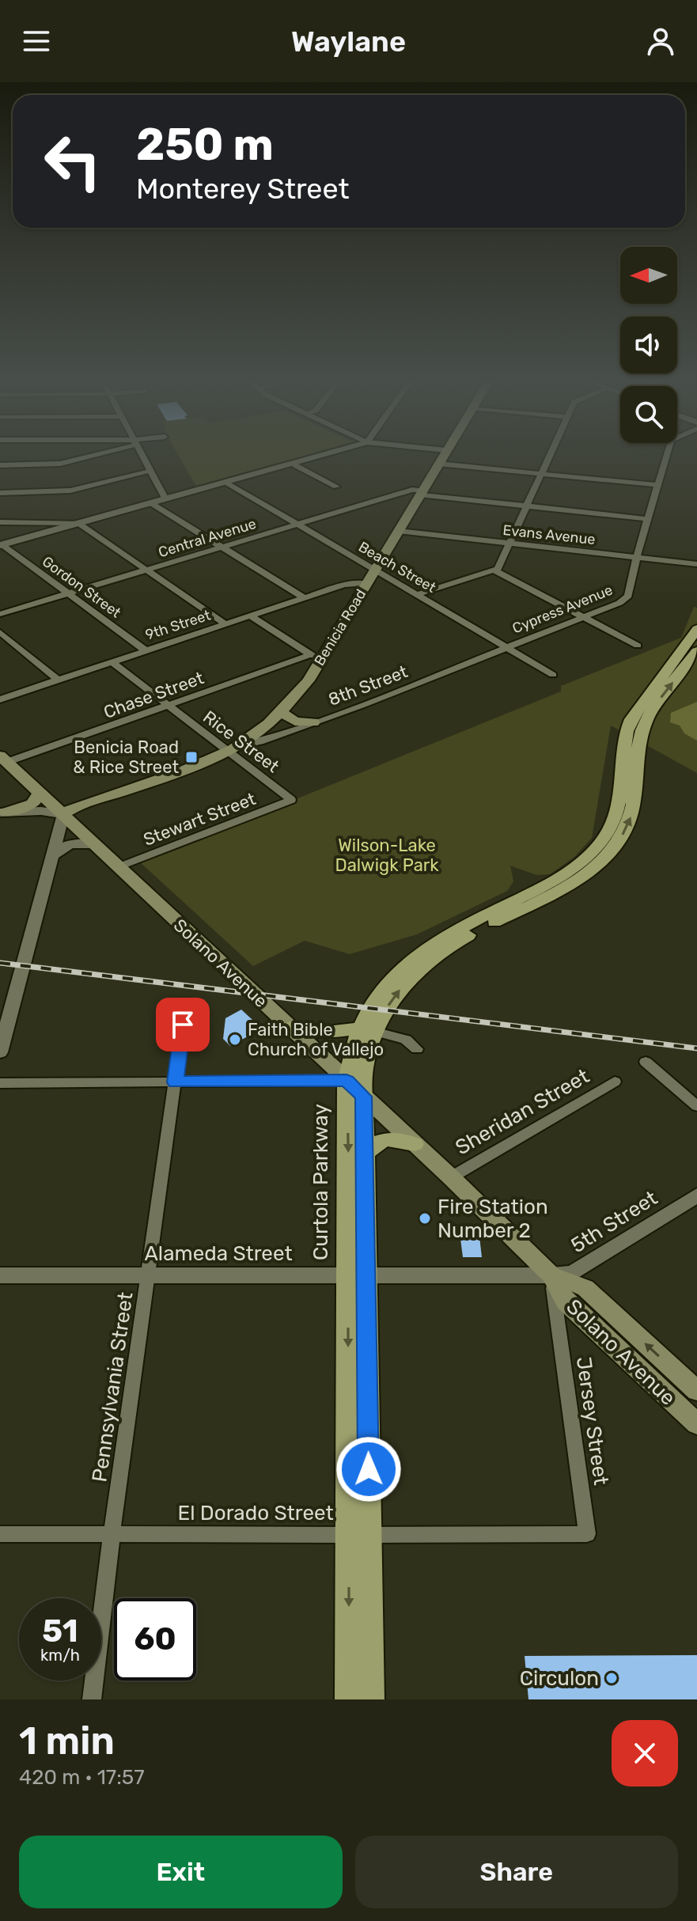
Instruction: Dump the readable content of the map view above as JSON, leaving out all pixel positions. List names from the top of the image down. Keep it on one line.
{"streets":{"main road":["Benicia Road","Solano Avenue","Curtola Parkway"],"street":["Evans Avenue","Central Avenue","Beach Street","Gordon Street","Cypress Avenue","9th Street","8th Street","Chase Street","Rice Street","Stewart Street","Sheridan Street","5th Street","Alameda Street","Pennsylvania Street","Jersey Street","El Dorado Street"]},"crossings":[["Evans Avenue","Cypress Avenue"],["Evans Avenue","Benicia Road"],["Central Avenue","Beach Street"],["Central Avenue","Gordon Street"],["Central Avenue","Cypress Avenue"],["Central Avenue","Benicia Road"],["Beach Street","Cypress Avenue"],["Beach Street","Benicia Road"],["Beach Street","8th Street"],["Gordon Street","9th Street"],["Cypress Avenue","8th Street"],["9th Street","Benicia Road"],["9th Street","Rice Street"],["Benicia Road","8th Street"],["Benicia Road","Rice Street"],["Benicia Road","Solano Avenue"],["8th Street","Rice Street"],["Chase Street","Rice Street"],["Chase Street","Solano Avenue"],["Rice Street","Stewart Street"],["Stewart Street","Solano Avenue"],["Solano Avenue","Sheridan Street"],["Solano Avenue","Curtola Parkway"],["Solano Avenue","5th Street"],["Solano Avenue","Alameda Street"],["Solano Avenue","Jersey Street"],["Curtola Parkway","Alameda Street"],["Curtola Parkway","El Dorado Street"],["5th Street","Alameda Street"],["5th Street","Jersey Street"],["Alameda Street","Pennsylvania Street"],["Alameda Street","Jersey Street"],["Pennsylvania Street","El Dorado Street"],["Jersey Street","El Dorado Street"]],"parks":["Wilson-Lake Dalwigk Park"],"places":{"transit":["Benicia Road & Rice Street"],"other":["Faith Bible Church of Vallejo","Fire Station Number 2","Circulon"]},"north":"left","page":{"header":"Waylane","turn":["250 m","Monterey Street"],"speed":"51 km/h","limit":"60","heading":["1 min","420 m · 17:57"],"buttons":["Exit","Share"]}}
